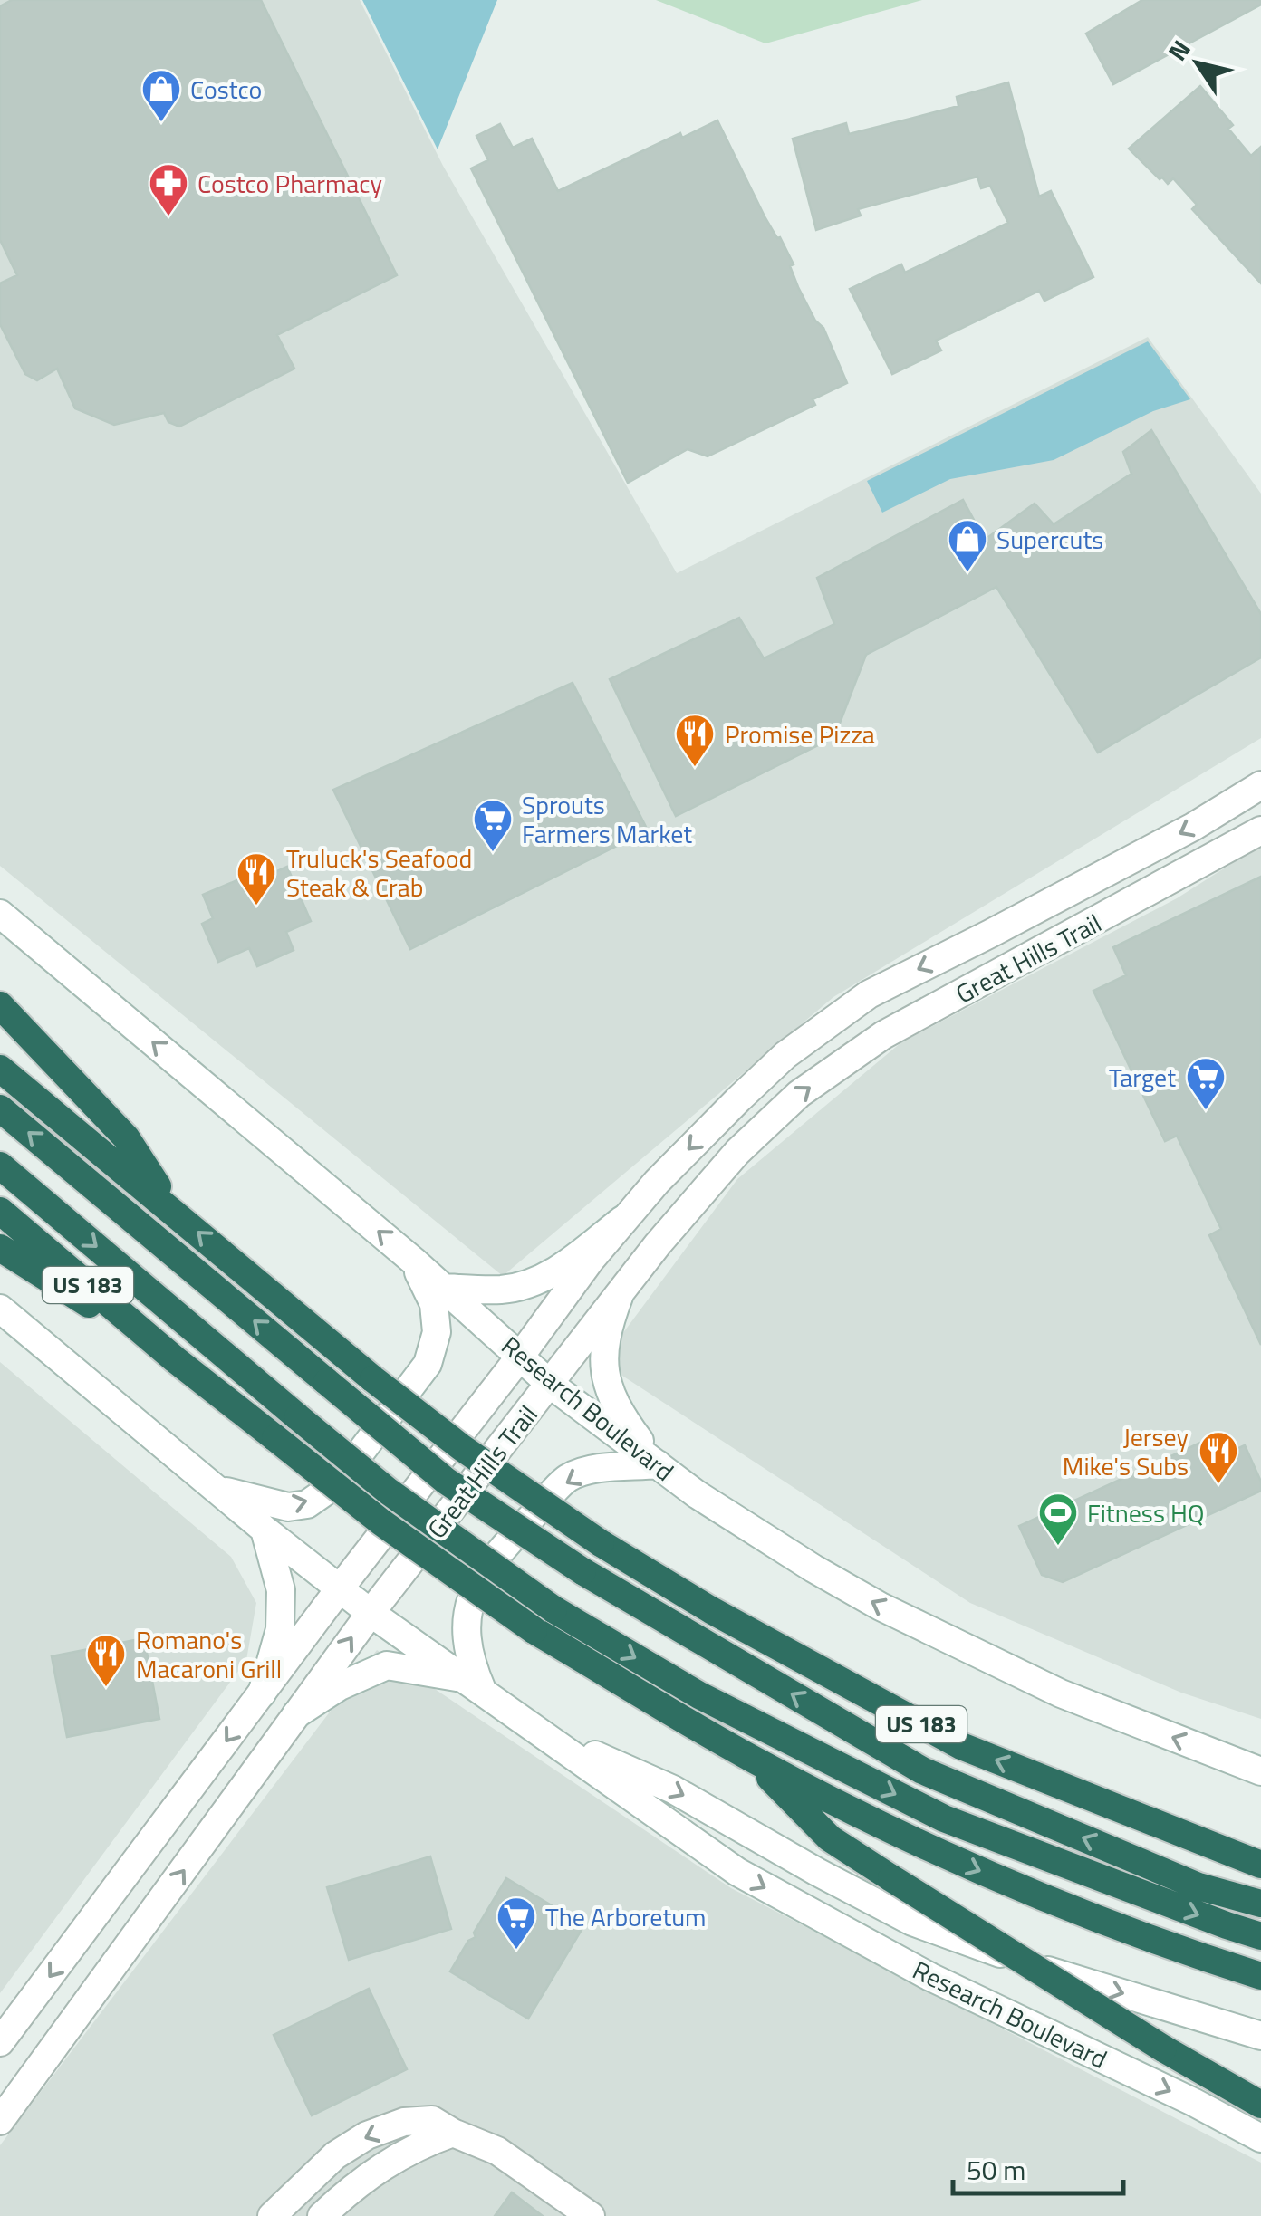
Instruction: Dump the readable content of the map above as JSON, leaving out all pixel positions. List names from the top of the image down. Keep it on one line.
{"streets":{"highway":["US 183"],"main road":["Great Hills Trail","Research Boulevard"]},"crossings":[["Great Hills Trail","Research Boulevard"]],"places":{"shop":["Costco","Supercuts"],"pharmacy":["Costco Pharmacy"],"restaurant":["Promise Pizza","Truluck's Seafood Steak & Crab","Jersey Mike's Subs","Romano's Macaroni Grill"],"supermarket":["Sprouts Farmers Market","Target","The Arboretum"],"sports":["Fitness HQ"]},"scale_bar":"50 m","north":"top left"}
